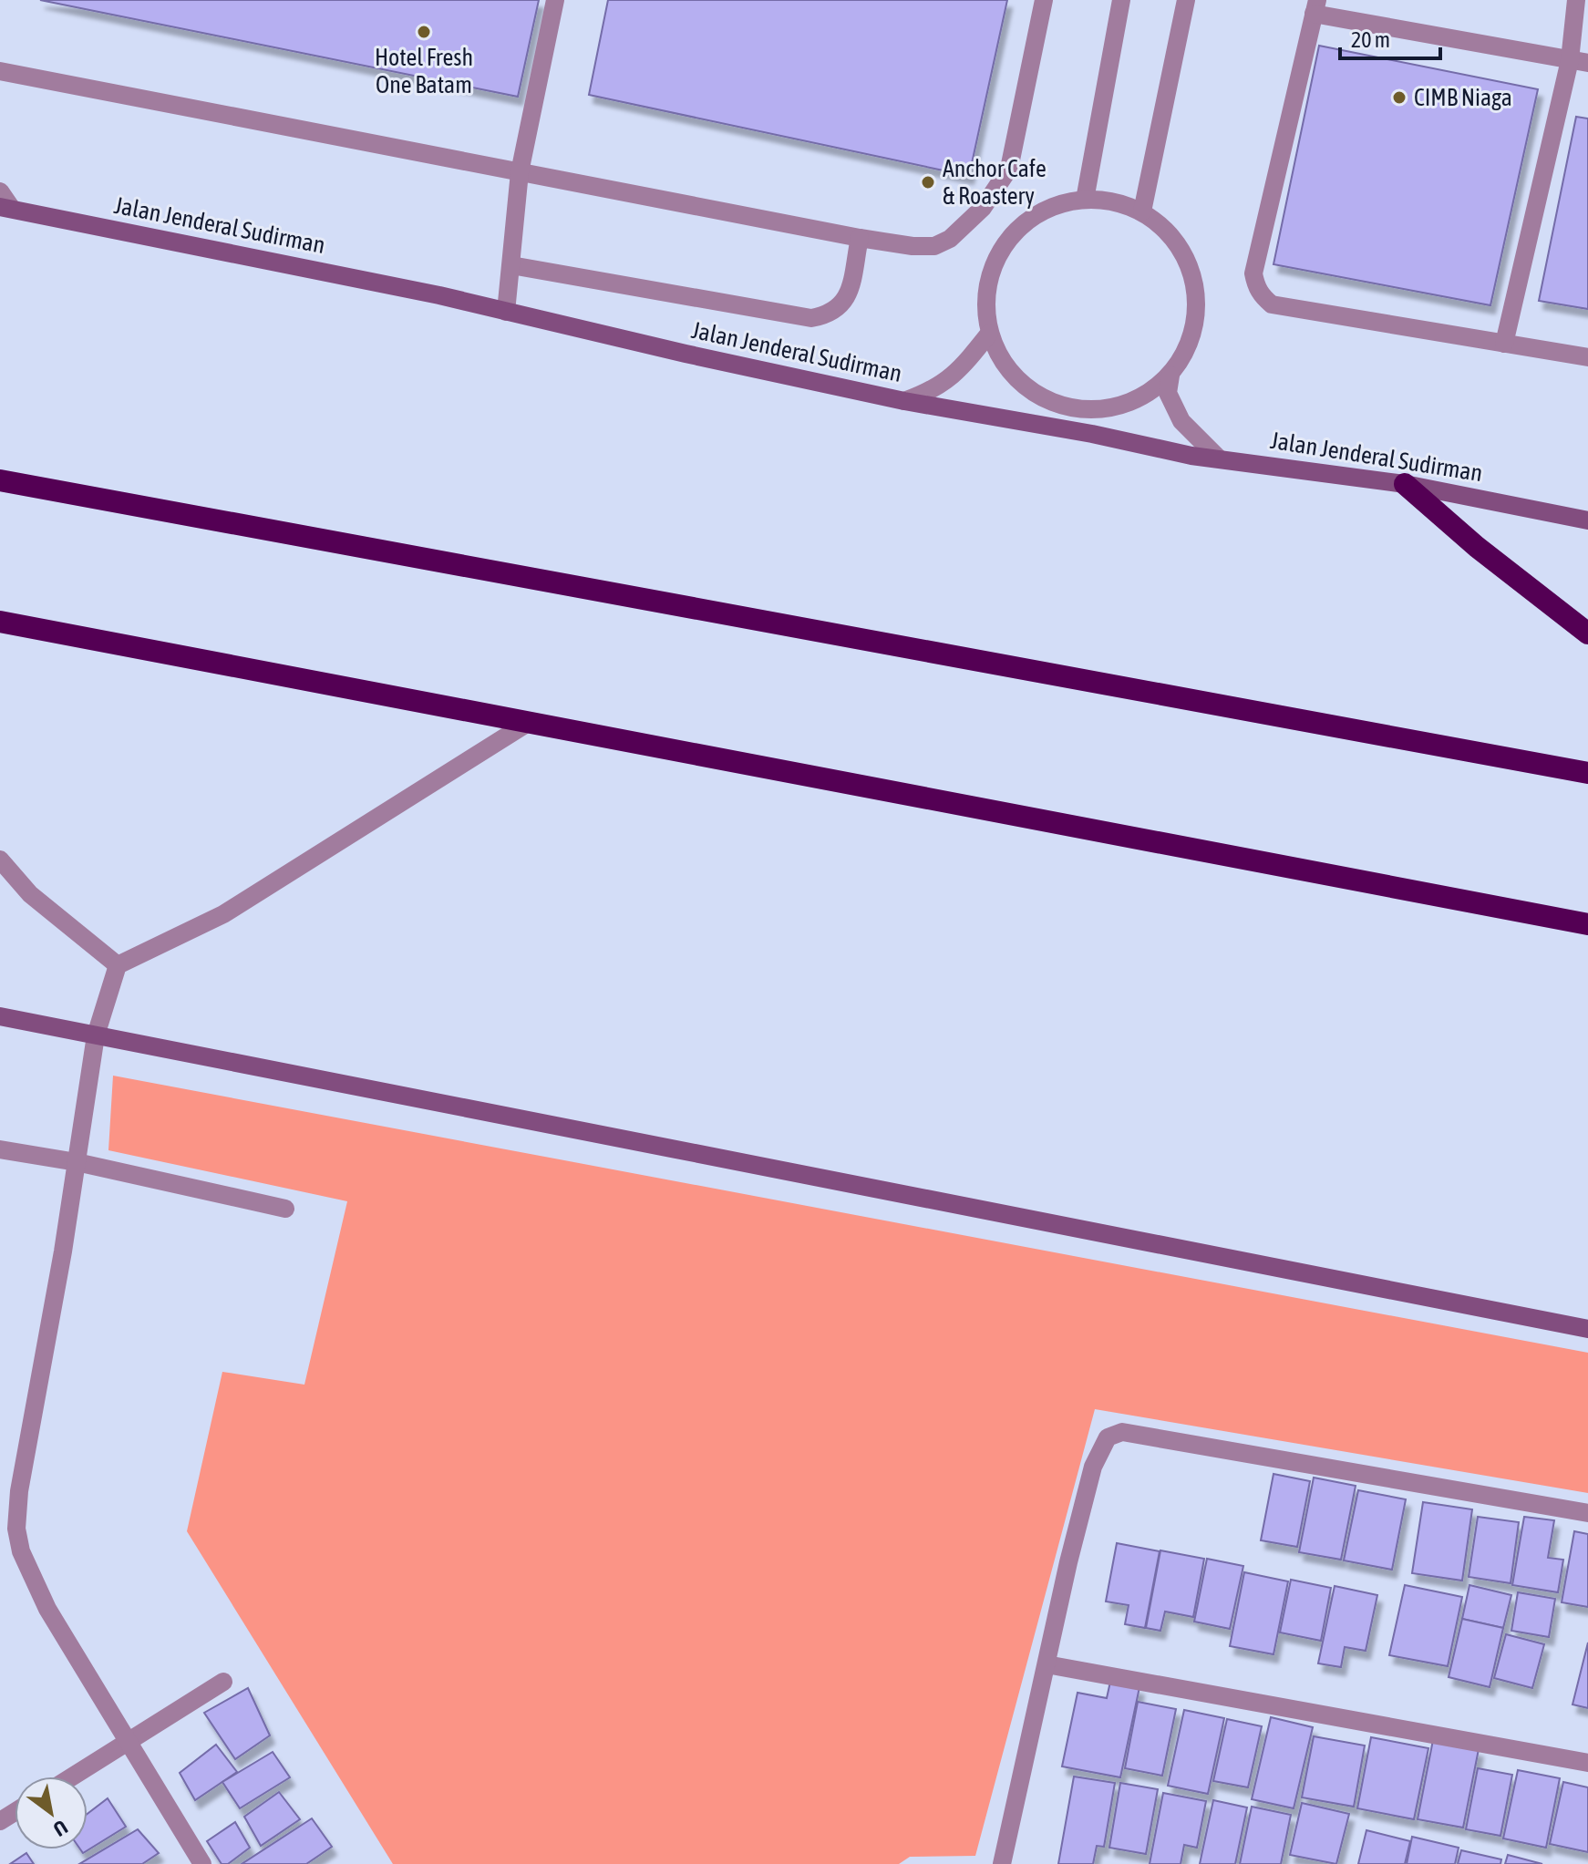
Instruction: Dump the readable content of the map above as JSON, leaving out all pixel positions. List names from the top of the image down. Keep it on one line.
{"streets":{"street":["Jalan Jenderal Sudirman"]},"places":["Hotel Fresh One Batam","CIMB Niaga","Anchor Cafe & Roastery"],"scale_bar":"20 m","north":"bottom right"}
